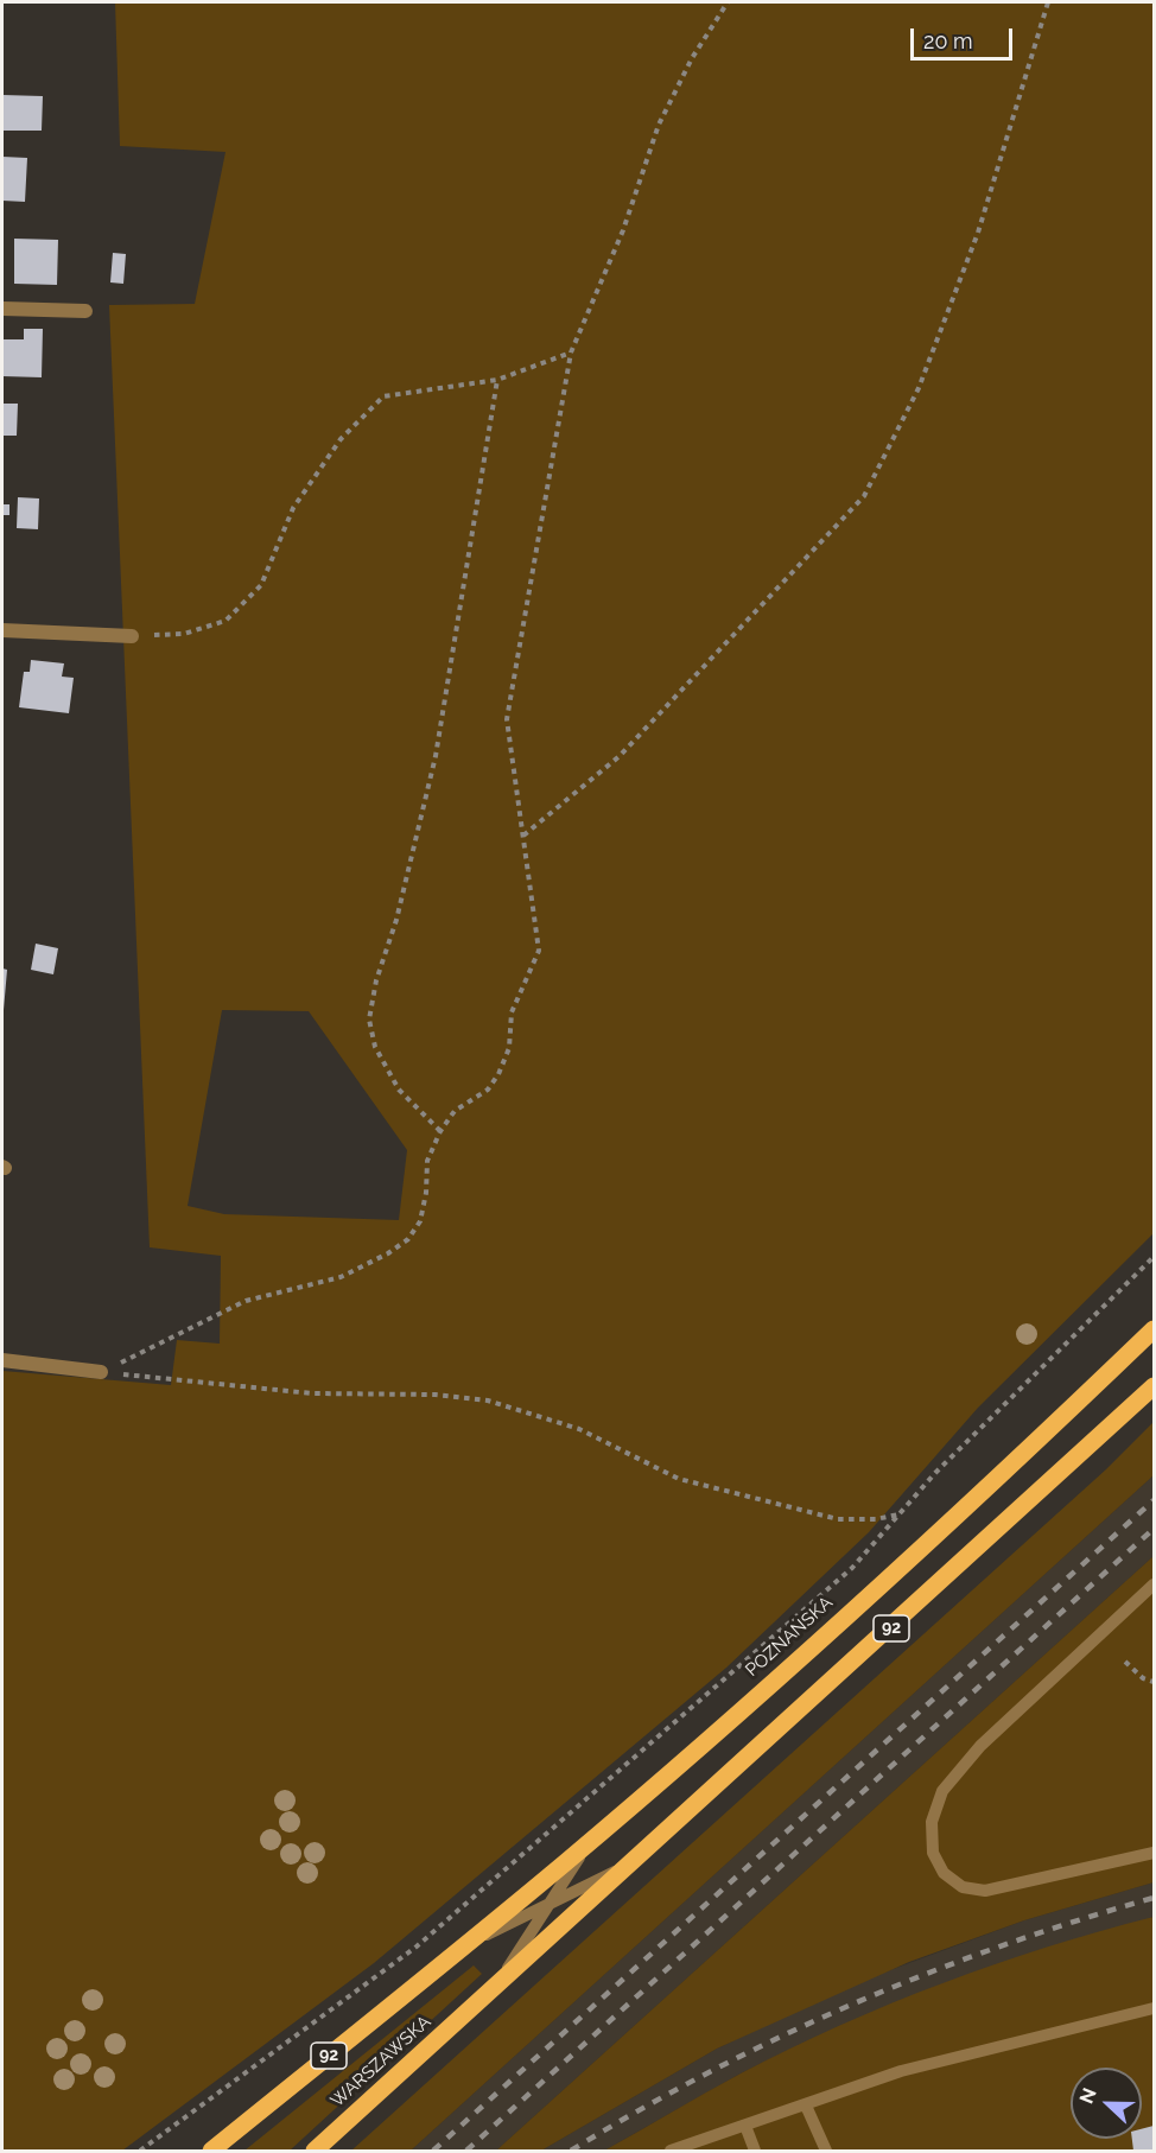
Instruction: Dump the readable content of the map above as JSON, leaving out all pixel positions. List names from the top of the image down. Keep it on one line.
{"streets":{"main road":["92","POZNAŃSKA","WARSZAWSKA"]},"crossings":[["92","WARSZAWSKA"],["POZNAŃSKA","WARSZAWSKA"]],"scale_bar":"20 m","north":"left"}
